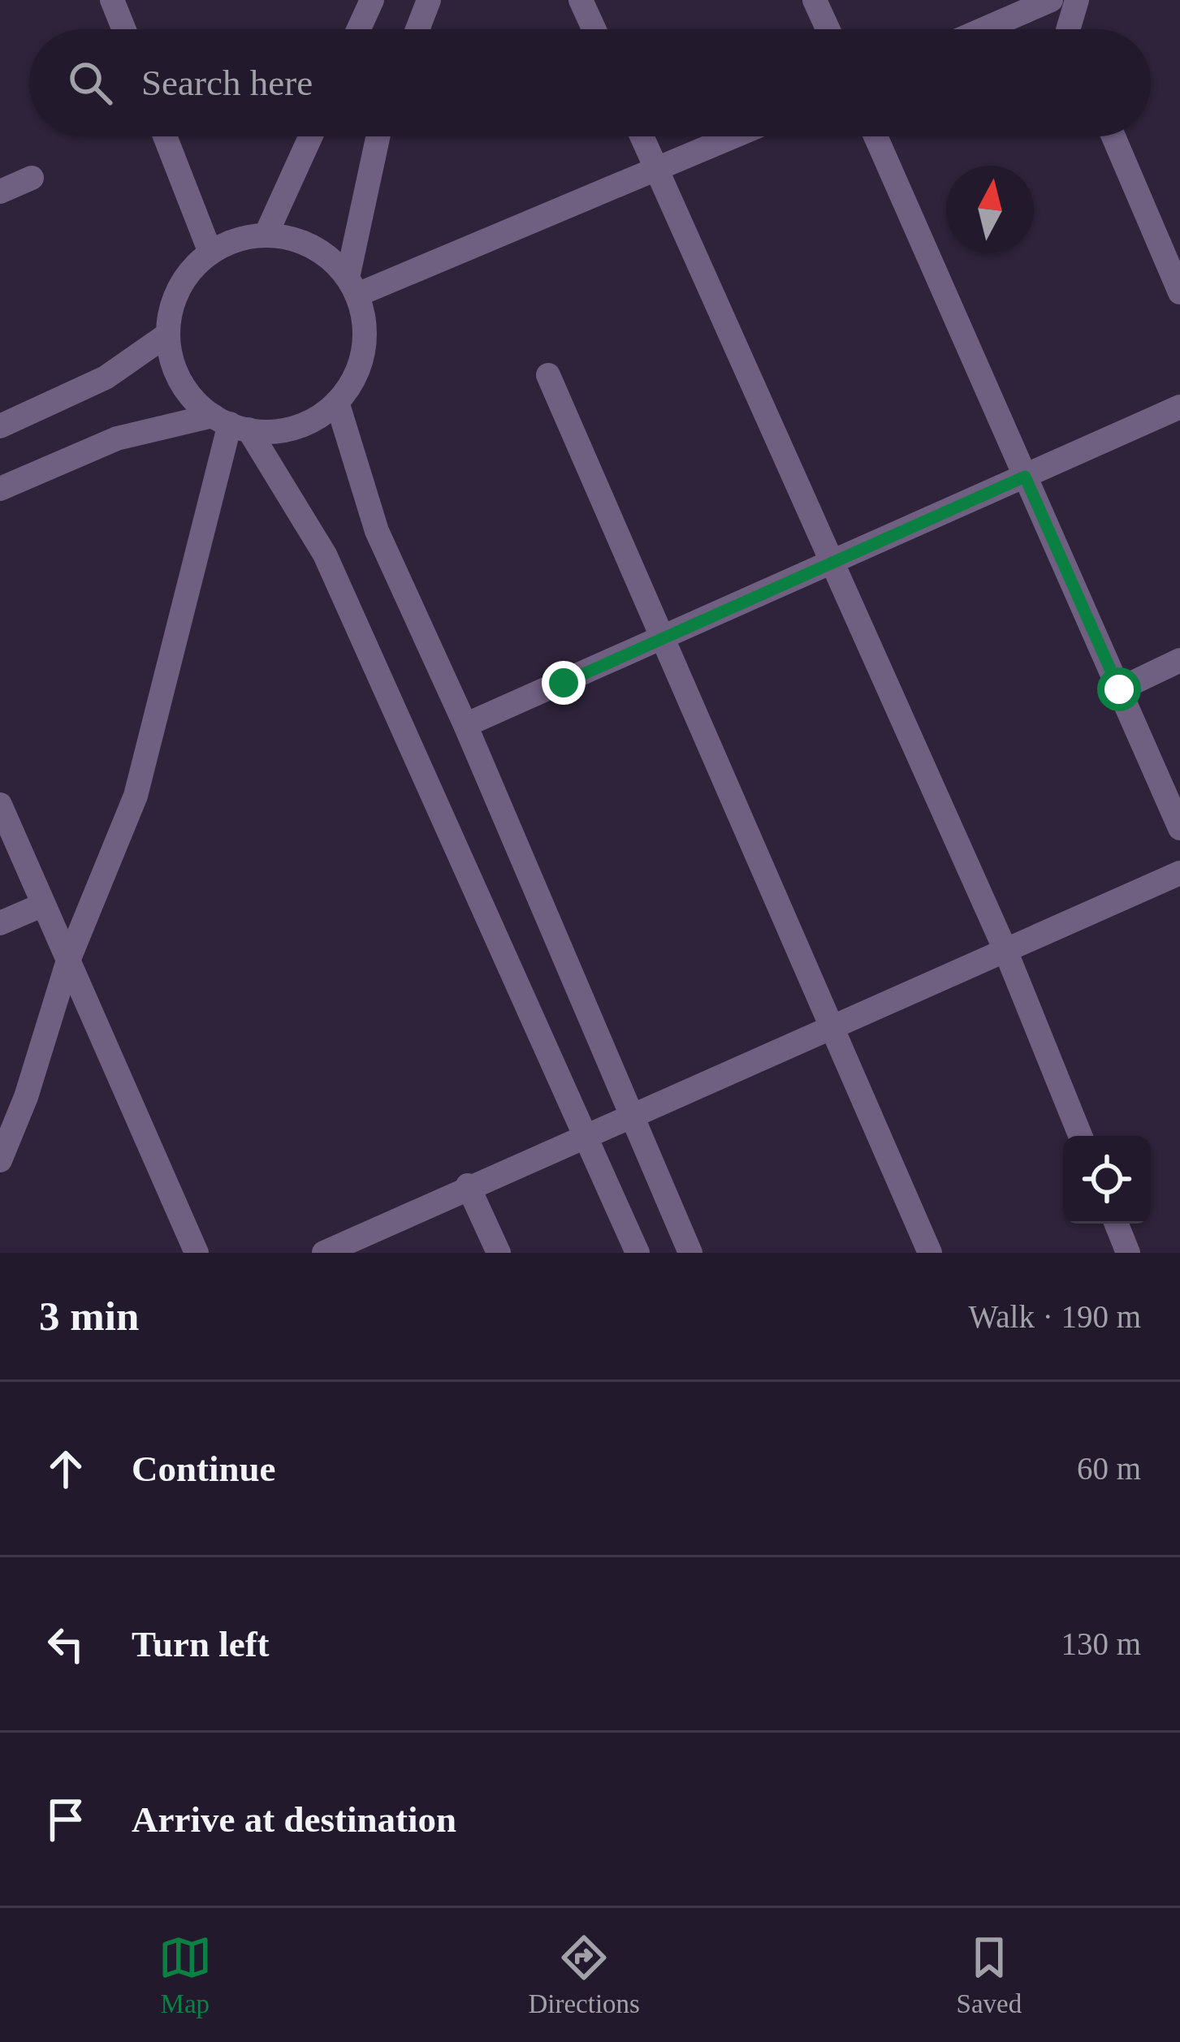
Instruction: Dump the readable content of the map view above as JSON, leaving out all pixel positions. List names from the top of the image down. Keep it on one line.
{"north":"top","page":{"search":"Search here","heading":["3 min","Walk · 190 m"],"list":[["Continue","60 m"],["Turn left","130 m"],"Arrive at destination"],"nav":["Map","Directions","Saved"]}}
